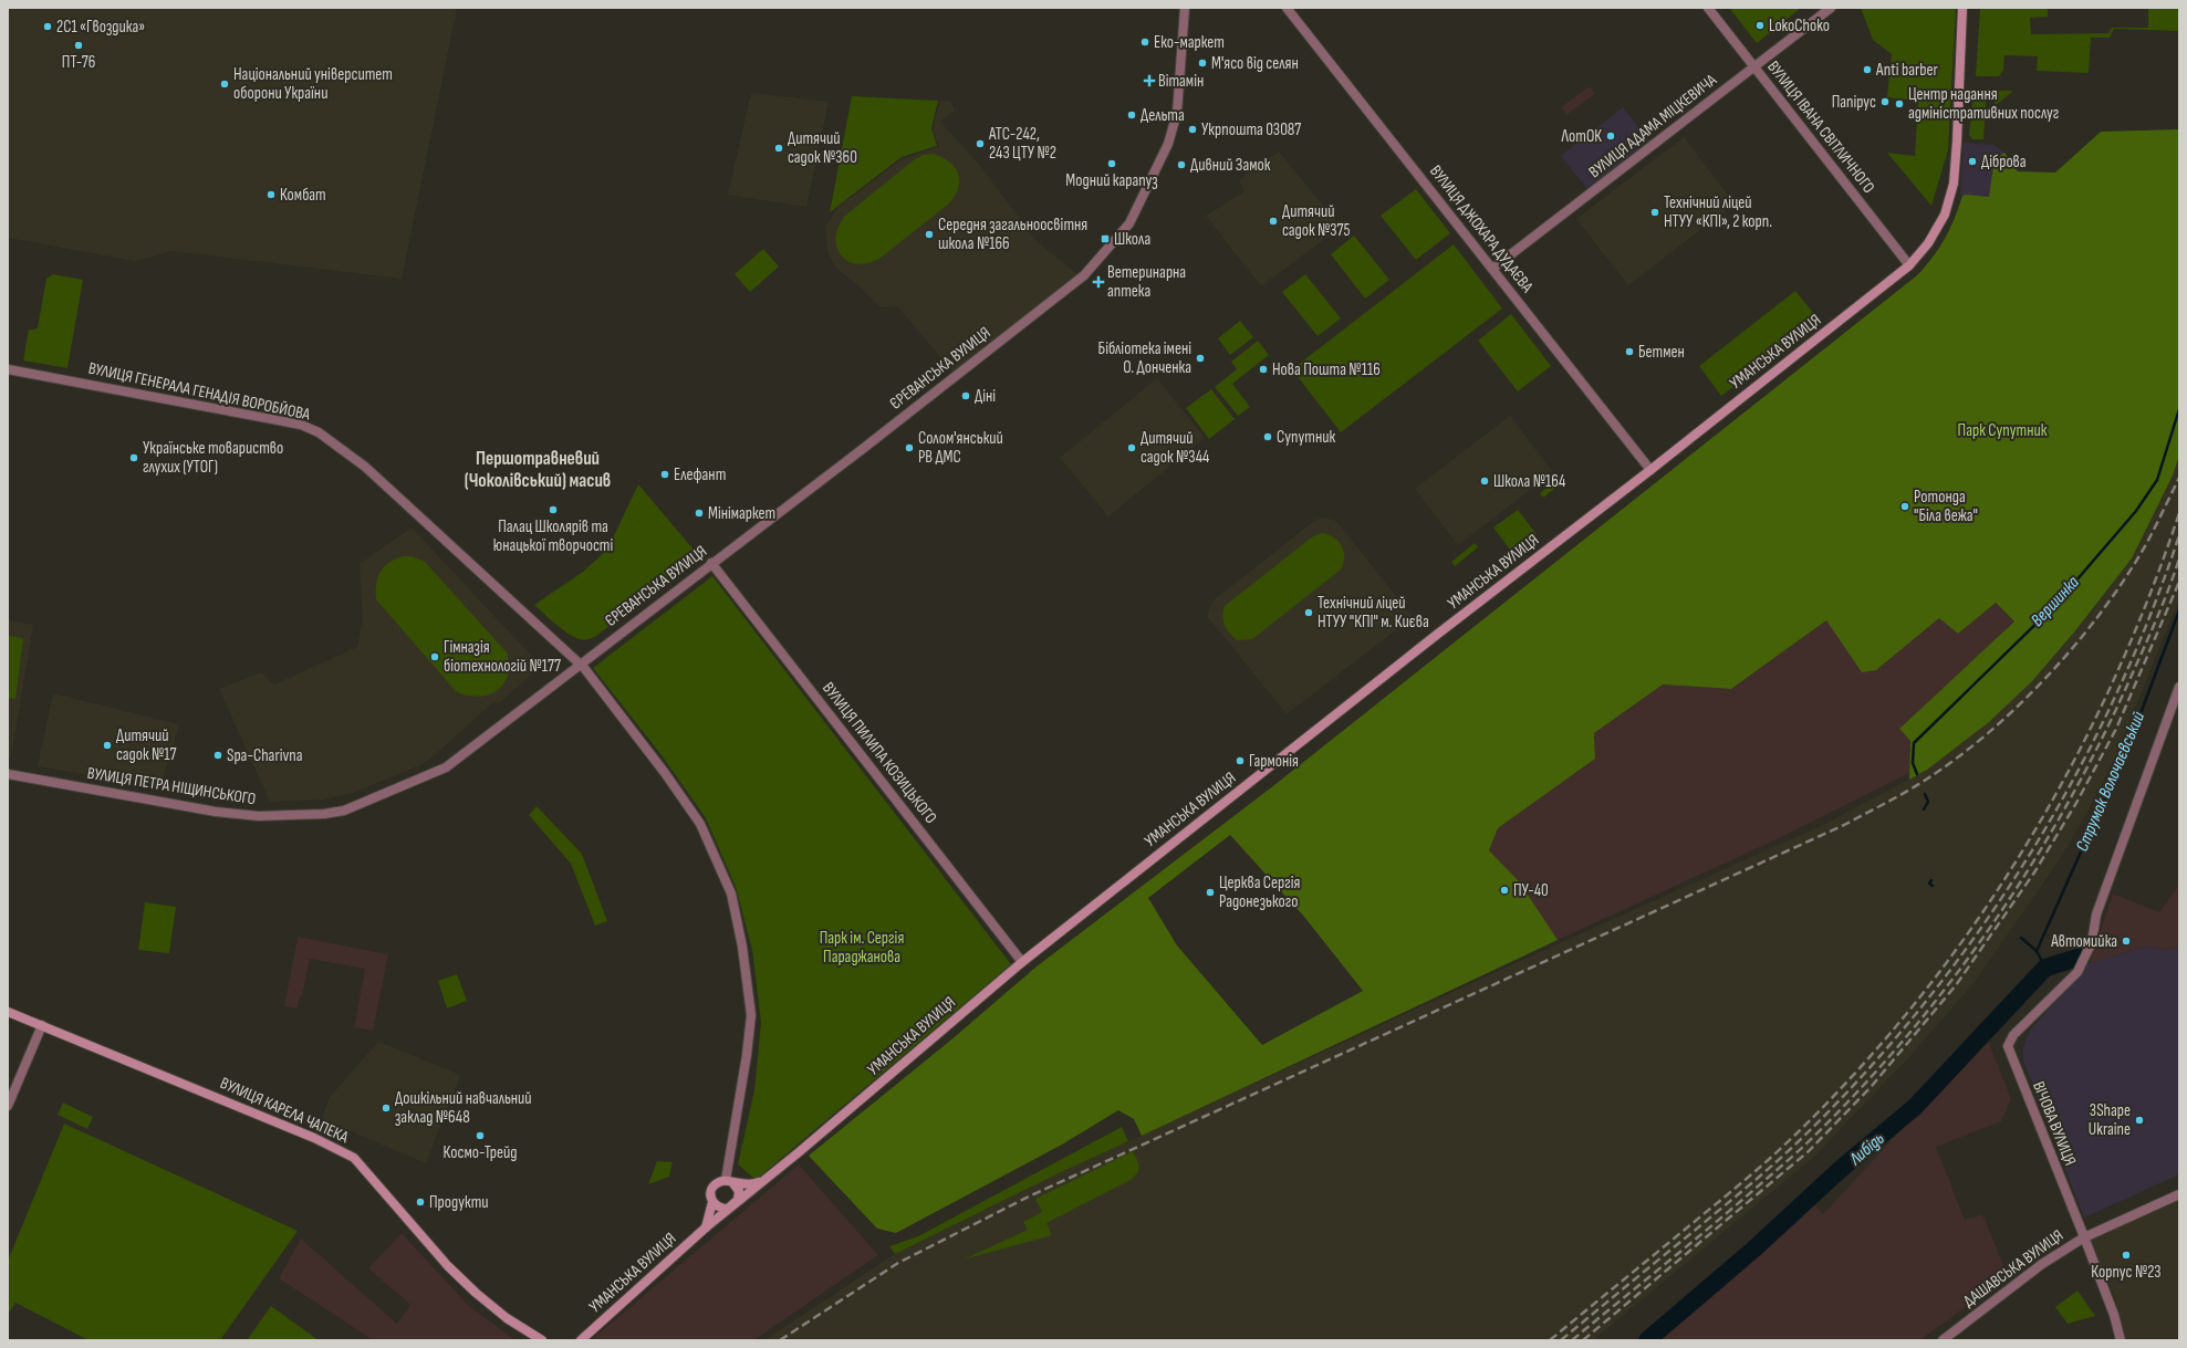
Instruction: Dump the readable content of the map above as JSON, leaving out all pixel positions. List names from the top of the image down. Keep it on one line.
{"streets":{"street":["ВУЛИЦЯ АДАМА МІЦКЕВИЧА","ВУЛИЦЯ ІВАНА СВІТЛИЧНОГО","ВУЛИЦЯ ДЖОХАРА ДУДАЄВА","УМАНСЬКА ВУЛИЦЯ","ЄРЕВАНСЬКА ВУЛИЦЯ","ВУЛИЦЯ ГЕНЕРАЛА ГЕНАДІЯ ВОРОБЙОВА","ВУЛИЦЯ ПИЛИПА КОЗИЦЬКОГО","ВУЛИЦЯ ПЕТРА НІЩИНСЬКОГО","ВУЛИЦЯ КАРЕЛА ЧАПЕКА","ВІЧОВА ВУЛИЦЯ","ДАШАВСЬКА ВУЛИЦЯ"]},"crossings":[["ВУЛИЦЯ АДАМА МІЦКЕВИЧА","ВУЛИЦЯ ІВАНА СВІТЛИЧНОГО"],["ВУЛИЦЯ АДАМА МІЦКЕВИЧА","ВУЛИЦЯ ДЖОХАРА ДУДАЄВА"],["ВУЛИЦЯ ІВАНА СВІТЛИЧНОГО","УМАНСЬКА ВУЛИЦЯ"],["ВУЛИЦЯ ДЖОХАРА ДУДАЄВА","УМАНСЬКА ВУЛИЦЯ"],["УМАНСЬКА ВУЛИЦЯ","ВУЛИЦЯ ГЕНЕРАЛА ГЕНАДІЯ ВОРОБЙОВА"],["УМАНСЬКА ВУЛИЦЯ","ВУЛИЦЯ ПИЛИПА КОЗИЦЬКОГО"],["ЄРЕВАНСЬКА ВУЛИЦЯ","ВУЛИЦЯ ГЕНЕРАЛА ГЕНАДІЯ ВОРОБЙОВА"],["ЄРЕВАНСЬКА ВУЛИЦЯ","ВУЛИЦЯ ПИЛИПА КОЗИЦЬКОГО"],["ЄРЕВАНСЬКА ВУЛИЦЯ","ВУЛИЦЯ ПЕТРА НІЩИНСЬКОГО"],["ВУЛИЦЯ ГЕНЕРАЛА ГЕНАДІЯ ВОРОБЙОВА","ВУЛИЦЯ ПЕТРА НІЩИНСЬКОГО"],["ВІЧОВА ВУЛИЦЯ","ДАШАВСЬКА ВУЛИЦЯ"]],"districts":["Першотравневий (Чоколівський) масив"],"water":["Вершинка","Струмок Волочаєвський","Либідь"],"parks":["Парк Супутник","Парк ім. Сергія Параджанова"],"places":{"other":["LokoChoko","2С1 «Гвоздика»","Еко-маркет","ПТ-76","М'ясо від селян","Anti barber","Національний університет оборони України","Папірус","Центр надання адміністративних послуг","Дельта","Укрпошта 03087","ЛотОК","АТС-242, 243 ЦТУ №2","Дитячий садок №360","Діброва","Модний карапуз","Дивний Замок","Комбат","Технічний ліцей НТУУ «КПІ», 2 корп.","Дитячий садок №375","Середня загальноосвітня школа №166","Бетмен","Бібліотека імені О. Донченка","Нова Пошта №116","Діні","Супутник","Солом'янський РВ ДМС","Дитячий садок №344","Українське товариство глухих (УТОГ)","Елефант","Школа №164","Ротонда \"Біла вежа\"","Палац Школярів та юнацької творчості","Мінімаркет","Технічний ліцей НТУУ \"КПІ\" м. Києва","Гімназія біотехнологій №177","Дитячий садок №17","Spa-Charivna","Гармонія","ПУ-40","Церква Сергія Радонезького","Автомийка","Дошкільний навчальний заклад №648","3Shape Ukraine","Космо-Трейд","Продукти","Корпус №23"],"health":["Вітамін","Ветеринарна аптека"],"transit":["Школа"]}}
